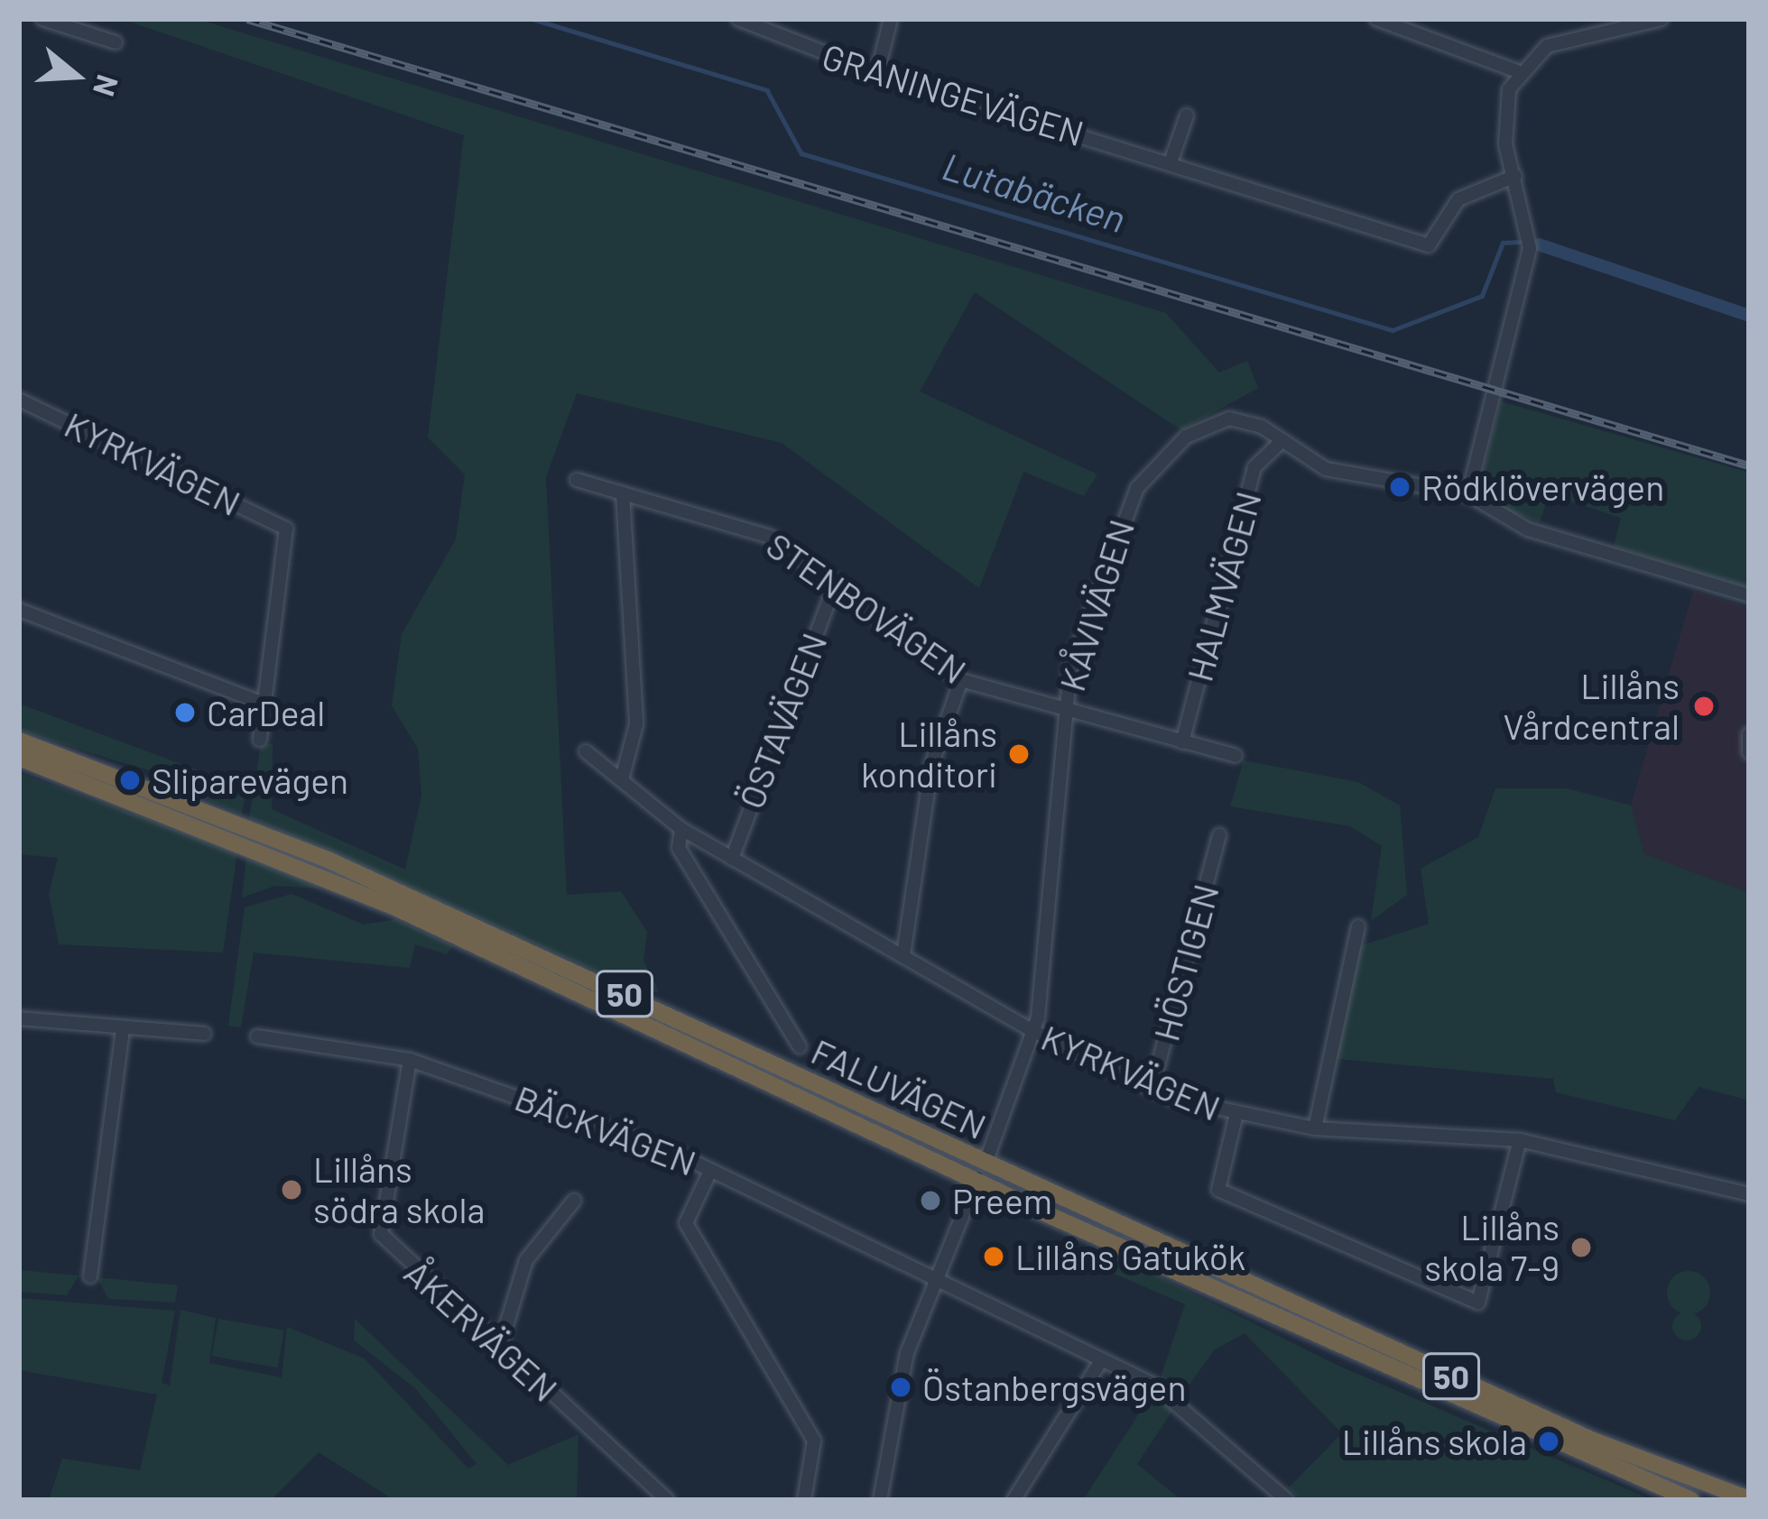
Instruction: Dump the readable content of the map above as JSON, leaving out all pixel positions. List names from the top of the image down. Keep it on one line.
{"streets":{"highway":["50","FALUVÄGEN"],"street":["GRANINGEVÄGEN","KYRKVÄGEN","HALMVÄGEN","KÅVIVÄGEN","STENBOVÄGEN","ÖSTAVÄGEN","HÖSTIGEN","BÄCKVÄGEN","ÅKERVÄGEN"]},"crossings":[["KYRKVÄGEN","KÅVIVÄGEN"],["KYRKVÄGEN","ÖSTAVÄGEN"],["KYRKVÄGEN","HÖSTIGEN"],["HALMVÄGEN","KÅVIVÄGEN"],["HALMVÄGEN","STENBOVÄGEN"],["KÅVIVÄGEN","STENBOVÄGEN"],["KÅVIVÄGEN","FALUVÄGEN"],["KÅVIVÄGEN","BÄCKVÄGEN"],["STENBOVÄGEN","ÖSTAVÄGEN"],["BÄCKVÄGEN","ÅKERVÄGEN"]],"water":["Lutabäcken"],"places":["Rödklövervägen","Lillåns Vårdcentral","CarDeal","Lillåns konditori","Sliparevägen","Lillåns södra skola","Preem","Lillåns skola 7-9","Lillåns Gatukök","Östanbergsvägen","Lillåns skola"],"north":"right"}
